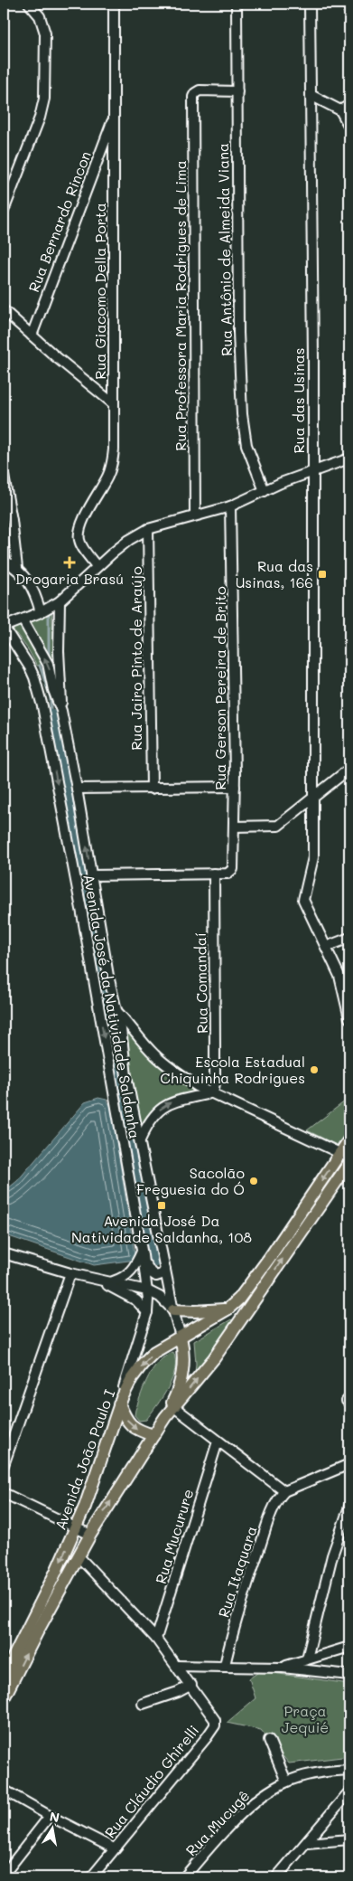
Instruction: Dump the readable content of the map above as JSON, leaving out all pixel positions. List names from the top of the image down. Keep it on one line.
{"streets":{"main road":["Avenida João Paulo I"],"street":["Rua Bernardo Rincon","Rua Antônio de Almeida Viana","Rua Giacomo Della Porta","Rua Professora Maria Rodrigues de Lima","Rua das Usinas","Rua Jairo Pinto de Araújo","Rua Gerson Pereira de Brito","Rua Comandaí","Avenida José da Natividade Saldanha","Rua Mucurure","Rua Itaquara","Rua Cláudio Ghirelli","Rua Mucugê"]},"crossings":[["Rua Bernardo Rincon","Rua Giacomo Della Porta"],["Rua Antônio de Almeida Viana","Rua Professora Maria Rodrigues de Lima"],["Rua Gerson Pereira de Brito","Rua Comandaí"],["Avenida José da Natividade Saldanha","Avenida João Paulo I"],["Avenida João Paulo I","Rua Cláudio Ghirelli"],["Rua Mucurure","Rua Cláudio Ghirelli"]],"parks":["Praça Jequié"],"places":{"health":["Drogaria Brasú"],"transit":["Rua das Usinas, 166","Avenida José Da Natividade Saldanha, 108"],"other":["Escola Estadual Chiquinha Rodrigues","Sacolão Freguesia do Ó"]},"north":"top"}
